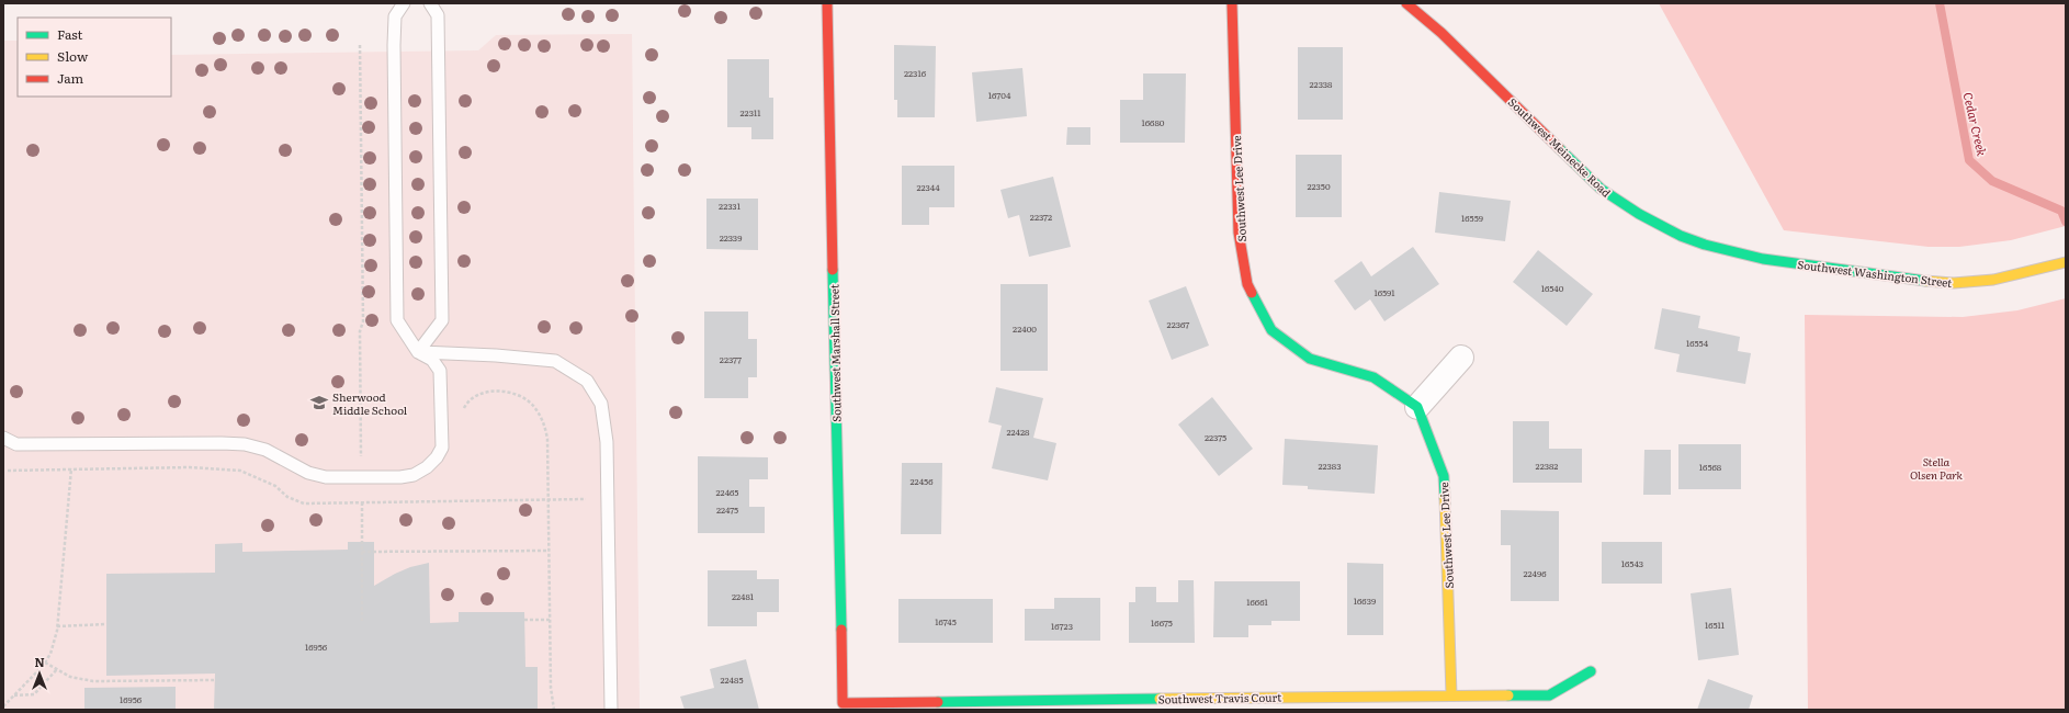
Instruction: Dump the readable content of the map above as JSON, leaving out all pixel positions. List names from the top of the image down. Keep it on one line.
{"streets":{"street":["Southwest Meinecke Road","Southwest Lee Drive","Southwest Washington Street","Southwest Marshall Street","Southwest Travis Court"]},"crossings":[["Southwest Meinecke Road","Southwest Washington Street"],["Southwest Lee Drive","Southwest Travis Court"],["Southwest Marshall Street","Southwest Travis Court"]],"water":["Cedar Creek"],"parks":["Stella Olsen Park"],"places":{"school or university":["Sherwood Middle School"]},"house_numbers":["22316","22338","16704","22311","16680","22350","22344","22331","22372","16559","22339","16540","16591","22367","22400","16554","22377","22428","22375","22383","22382","16568","22456","22465","22475","16543","22496","22481","16639","16661","16745","16675","16511","16723","16956","22485","16956"],"legend":["Fast","Slow","Jam"],"north":"top"}
